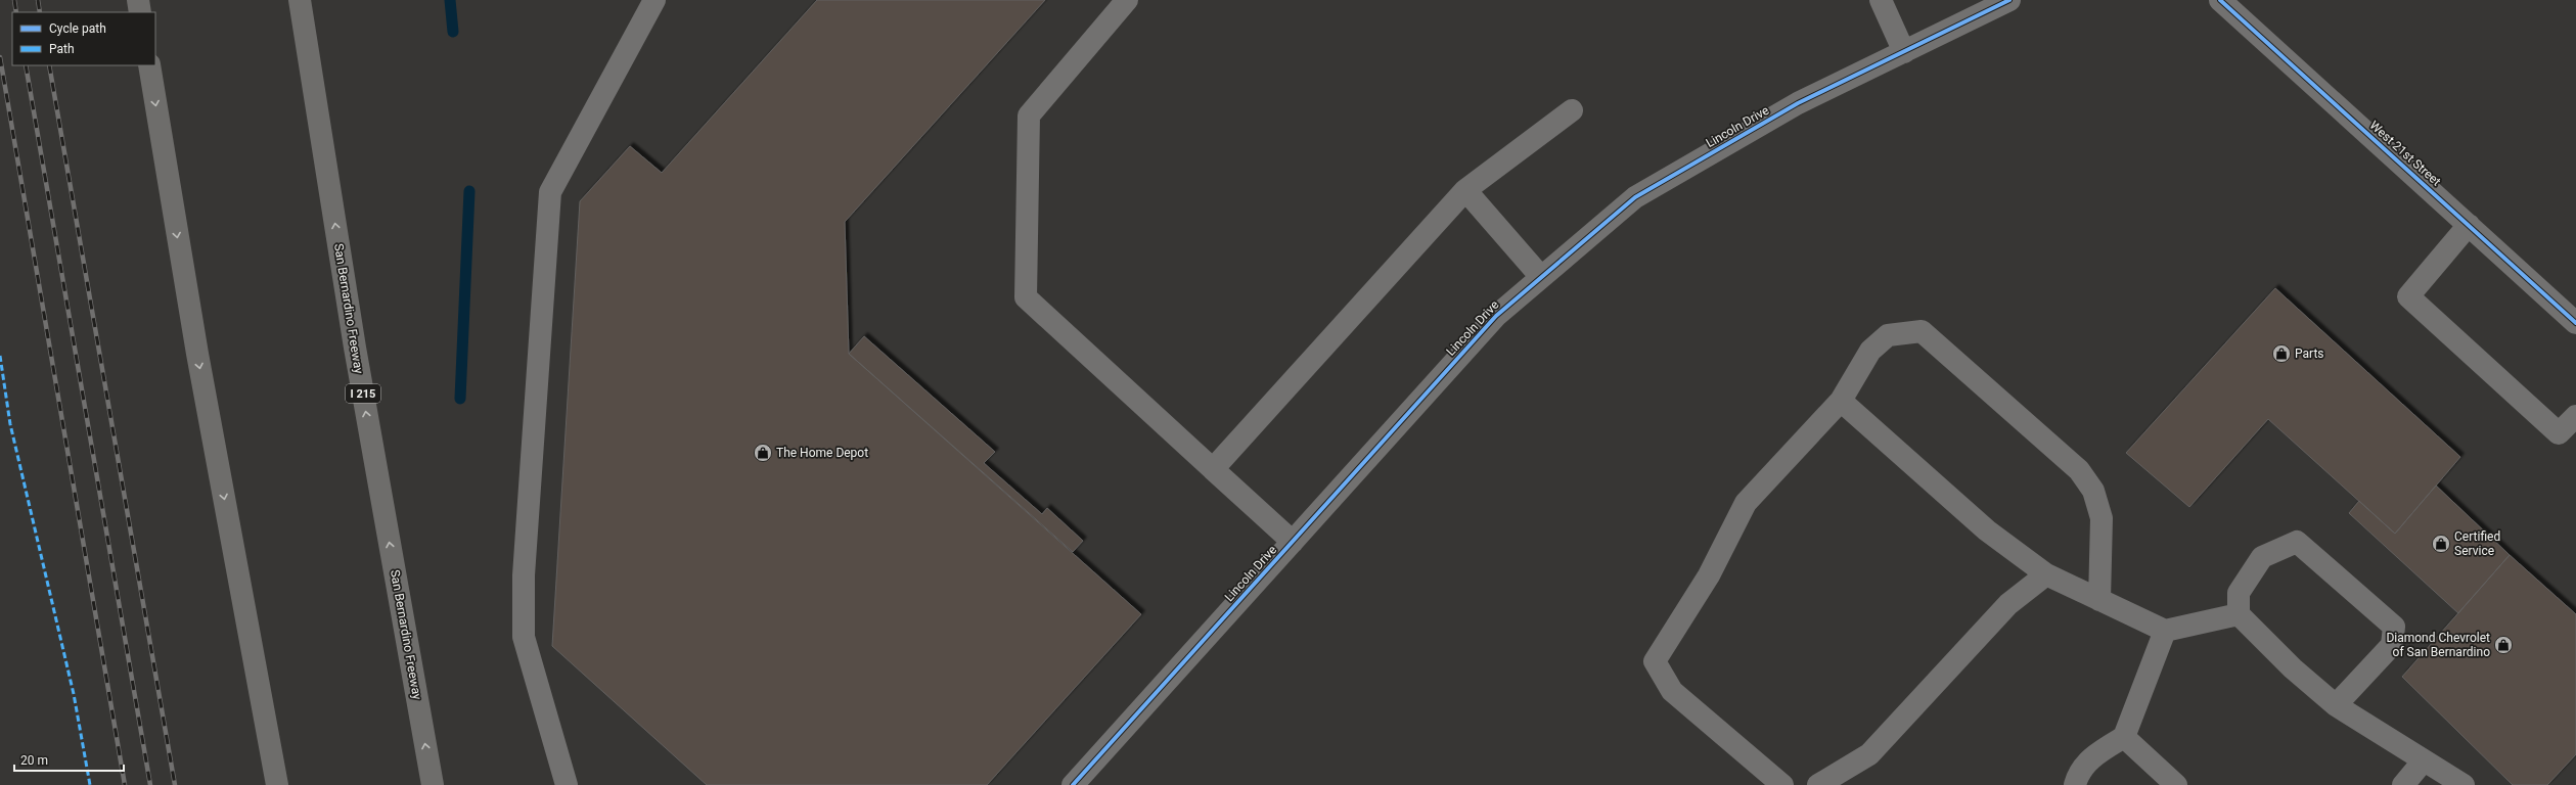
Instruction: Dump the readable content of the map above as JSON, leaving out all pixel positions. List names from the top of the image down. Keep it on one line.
{"streets":{"highway":["San Bernardino Freeway","I 215"],"street":["Lincoln Drive","West 21st Street"]},"places":{"shop":["Parts","The Home Depot","Certified Service","Diamond Chevrolet of San Bernardino"]},"legend":["Cycle path","Path"],"scale_bar":"20 m"}
